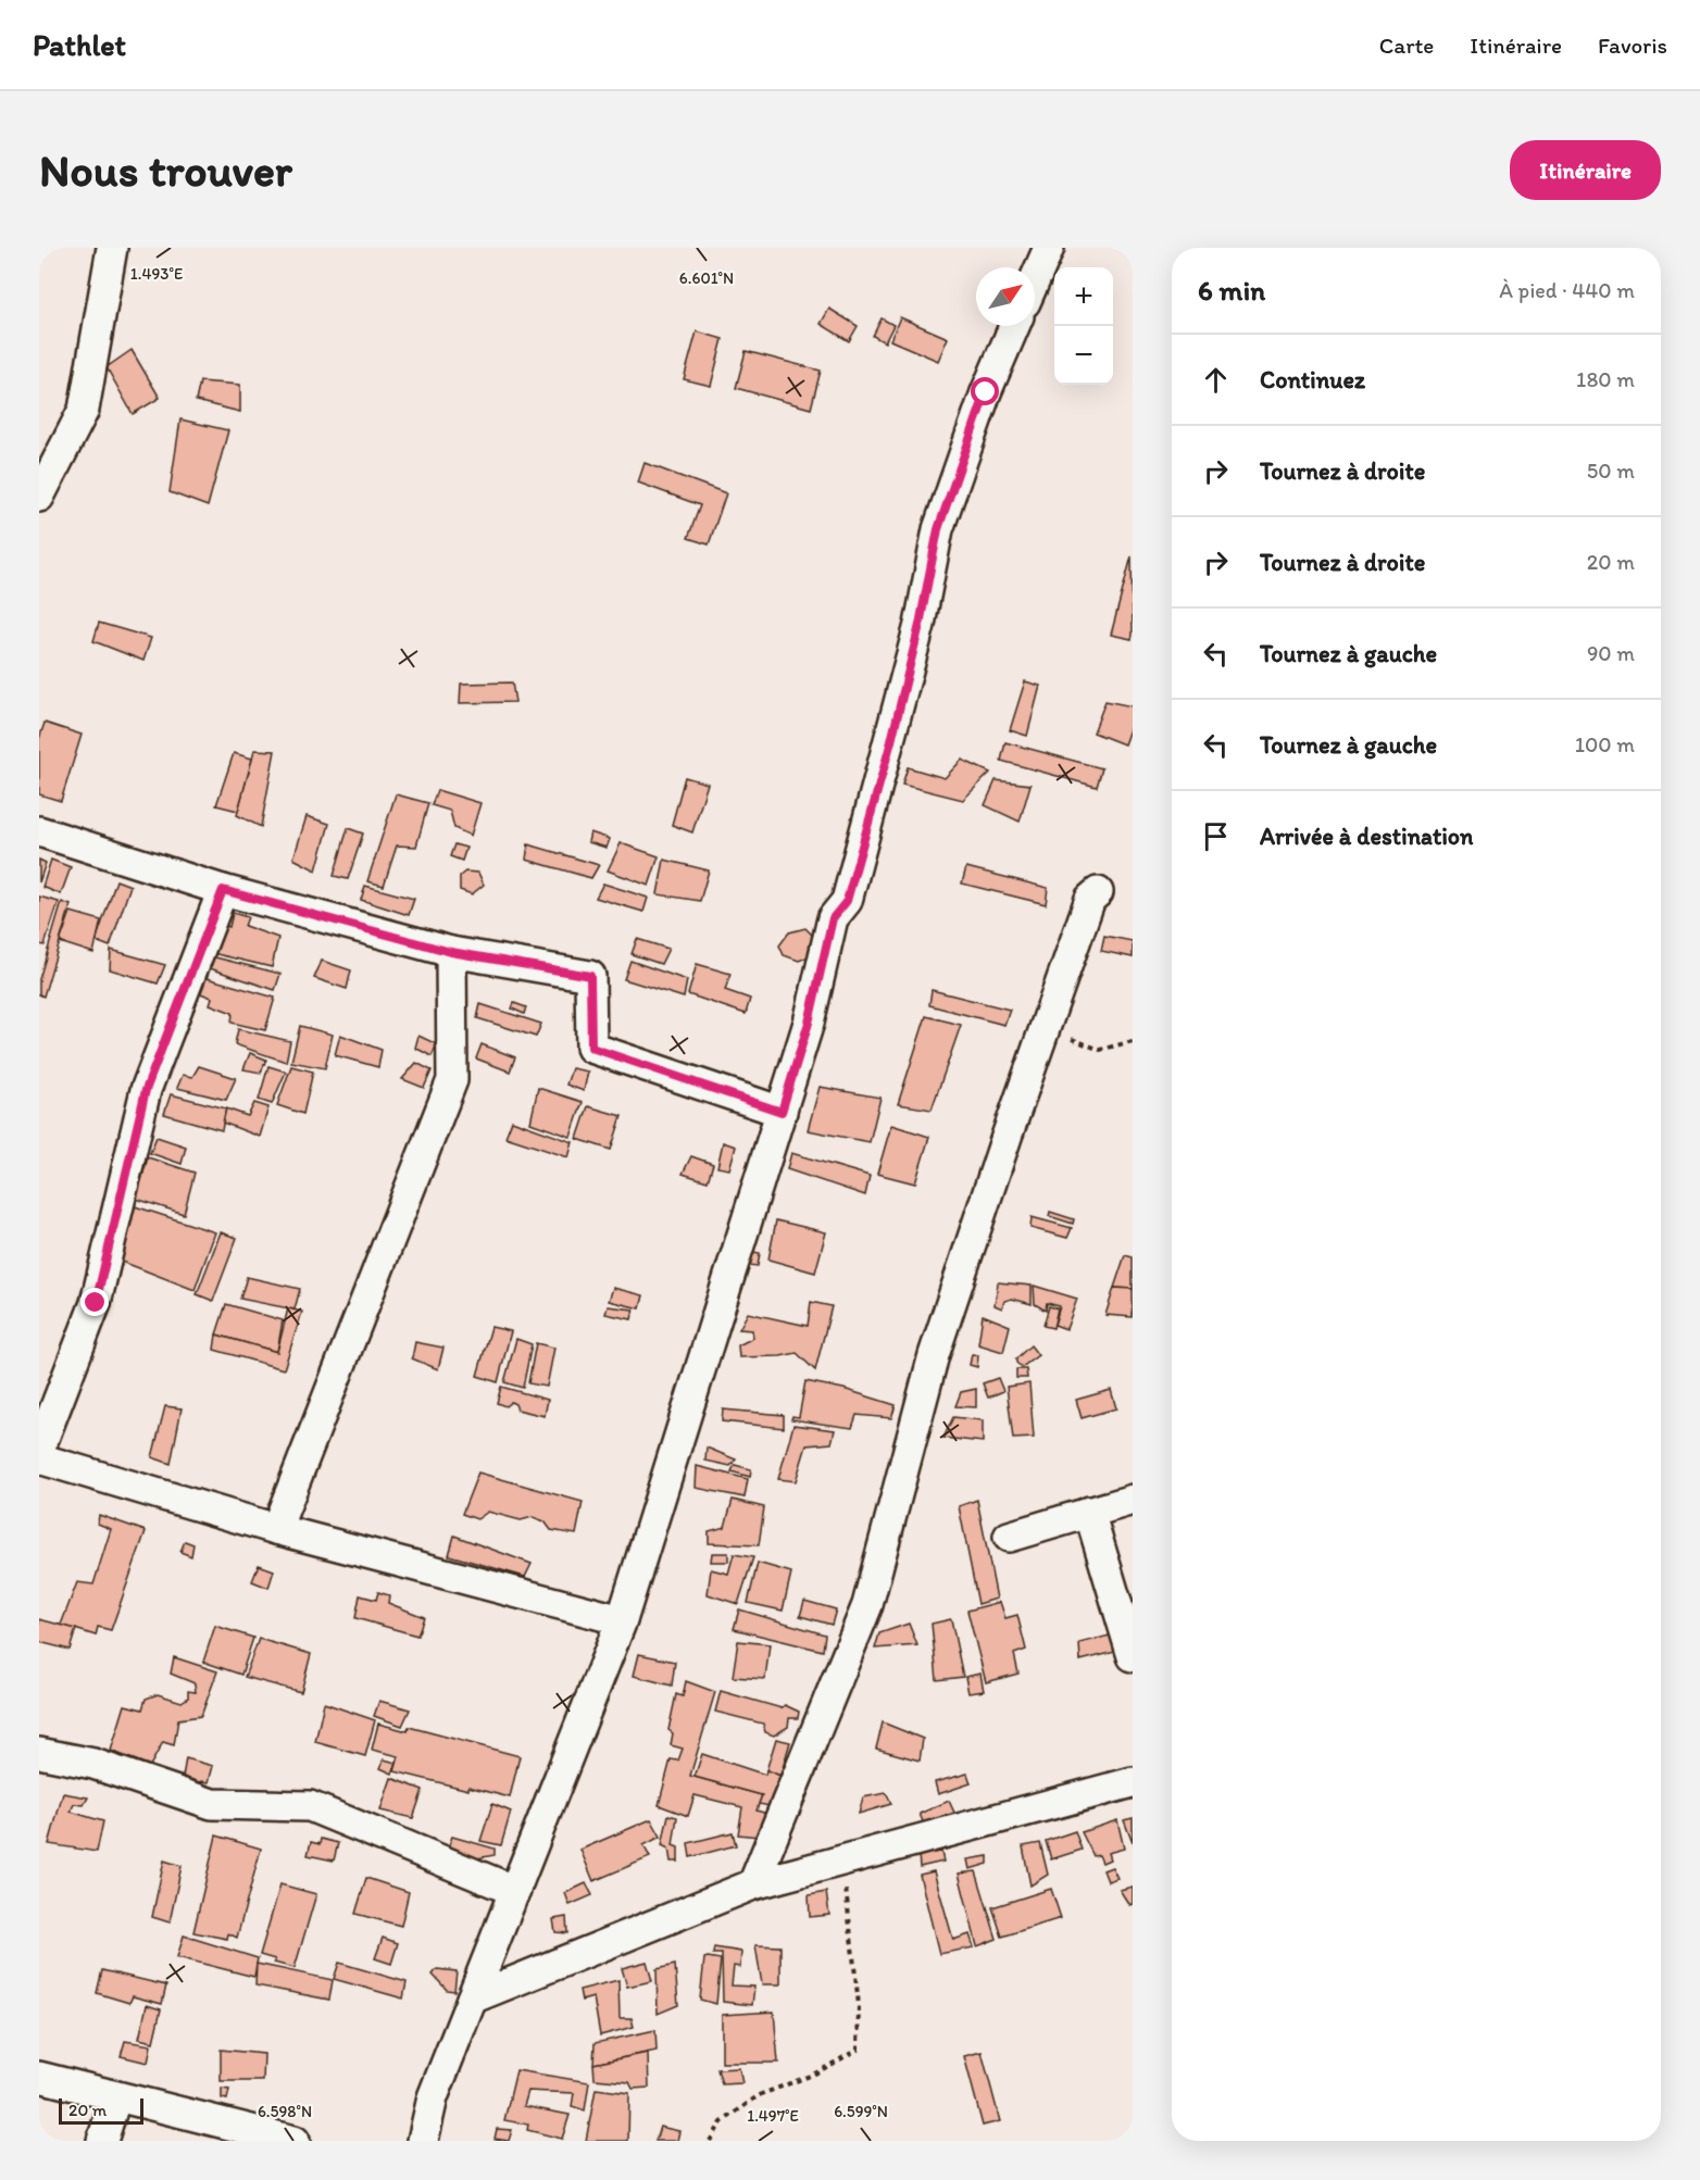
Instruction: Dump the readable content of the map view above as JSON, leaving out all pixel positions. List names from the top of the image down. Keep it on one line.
{"scale_bar":"20 m","north":"top right","page":{"header":"Pathlet","nav":["Carte","Itinéraire","Favoris"],"buttons":"Itinéraire","title":"Nous trouver","heading":["6 min","À pied · 440 m"],"map_buttons":["+","−"],"list":[["Continuez","180 m"],["Tournez à droite","50 m"],["Tournez à droite","20 m"],["Tournez à gauche","90 m"],["Tournez à gauche","100 m"],"Arrivée à destination"],"scale":"20 m"},"coordinates":["1.493°E","6.601°N","6.598°N","6.599°N","1.497°E"]}
